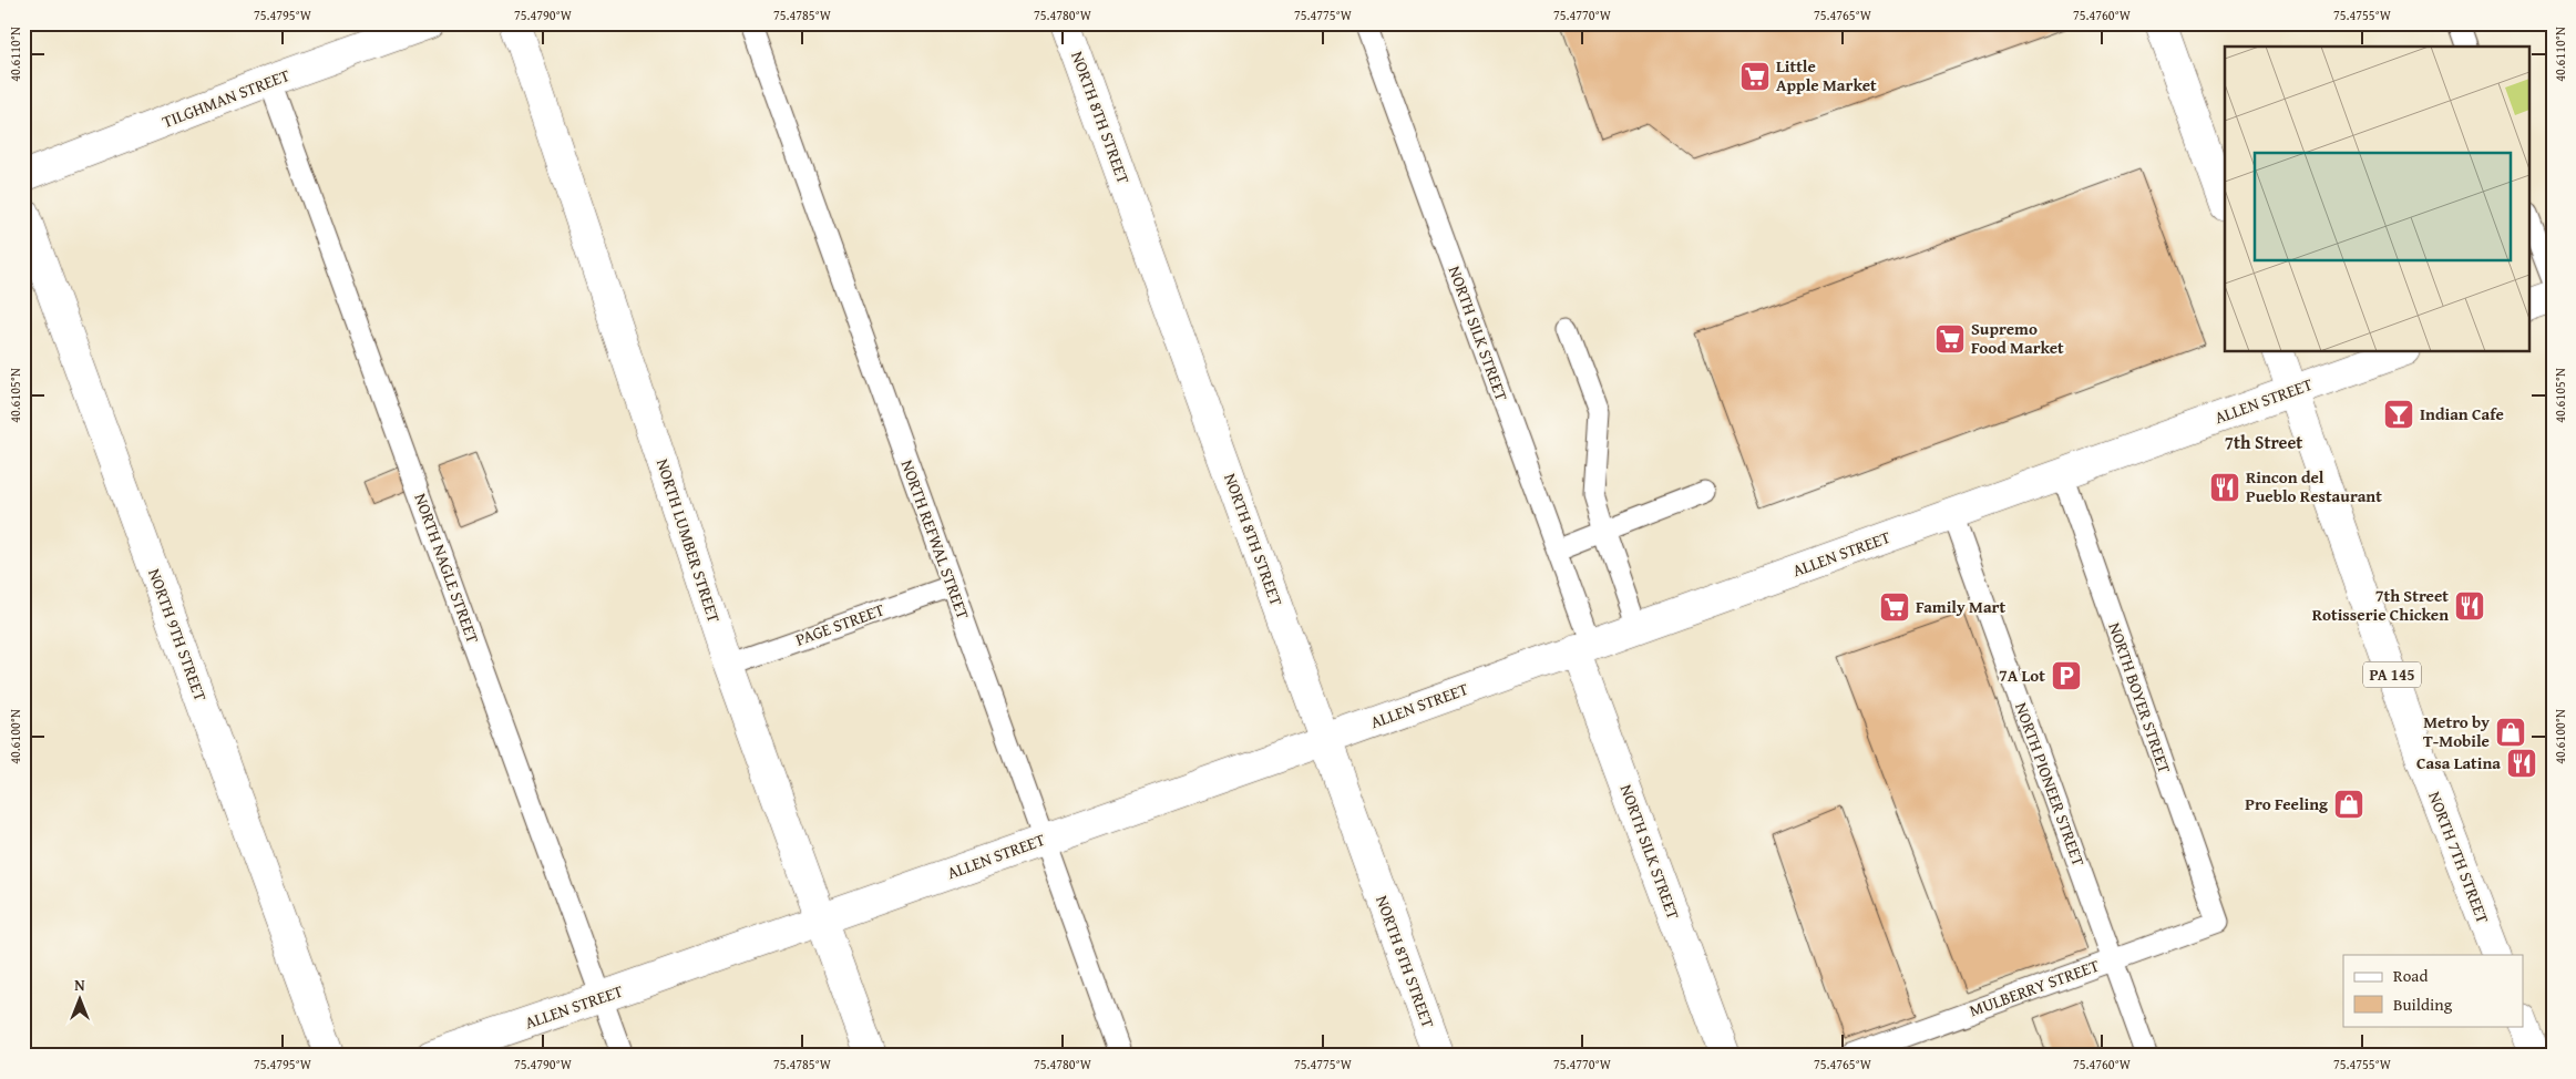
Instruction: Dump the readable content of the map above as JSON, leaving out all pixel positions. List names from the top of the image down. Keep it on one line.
{"streets":{"street":["TILGHMAN STREET","NORTH 8TH STREET","NORTH SILK STREET","ALLEN STREET","NORTH LUMBER STREET","NORTH 9TH STREET","PA 145","NORTH 7TH STREET"],"lane":["NORTH REFWAL STREET","NORTH NAGLE STREET","PAGE STREET","NORTH BOYER STREET","NORTH PIONEER STREET","MULBERRY STREET"]},"crossings":[["TILGHMAN STREET","NORTH NAGLE STREET"],["NORTH 8TH STREET","ALLEN STREET"],["NORTH SILK STREET","ALLEN STREET"],["ALLEN STREET","NORTH REFWAL STREET"],["ALLEN STREET","NORTH LUMBER STREET"],["ALLEN STREET","NORTH NAGLE STREET"],["ALLEN STREET","NORTH BOYER STREET"],["ALLEN STREET","NORTH PIONEER STREET"],["ALLEN STREET","NORTH 7TH STREET"],["NORTH REFWAL STREET","PAGE STREET"],["NORTH LUMBER STREET","PAGE STREET"],["NORTH BOYER STREET","MULBERRY STREET"],["NORTH PIONEER STREET","MULBERRY STREET"]],"districts":["7th Street"],"places":{"supermarket":["Little Apple Market","Supremo Food Market","Family Mart"],"bar":["Indian Cafe"],"restaurant":["Rincon del Pueblo Restaurant","7th Street Rotisserie Chicken","Casa Latina"],"parking":["7A Lot"],"shop":["Metro by T-Mobile","Pro Feeling"]},"legend":["Road","Building"],"north":"top","coordinates":["75.4795°W","75.4790°W","75.4785°W","75.4780°W","75.4775°W","75.4770°W","75.4765°W","75.4760°W","75.4755°W","40.6110°N","40.6105°N","40.6100°N"]}
